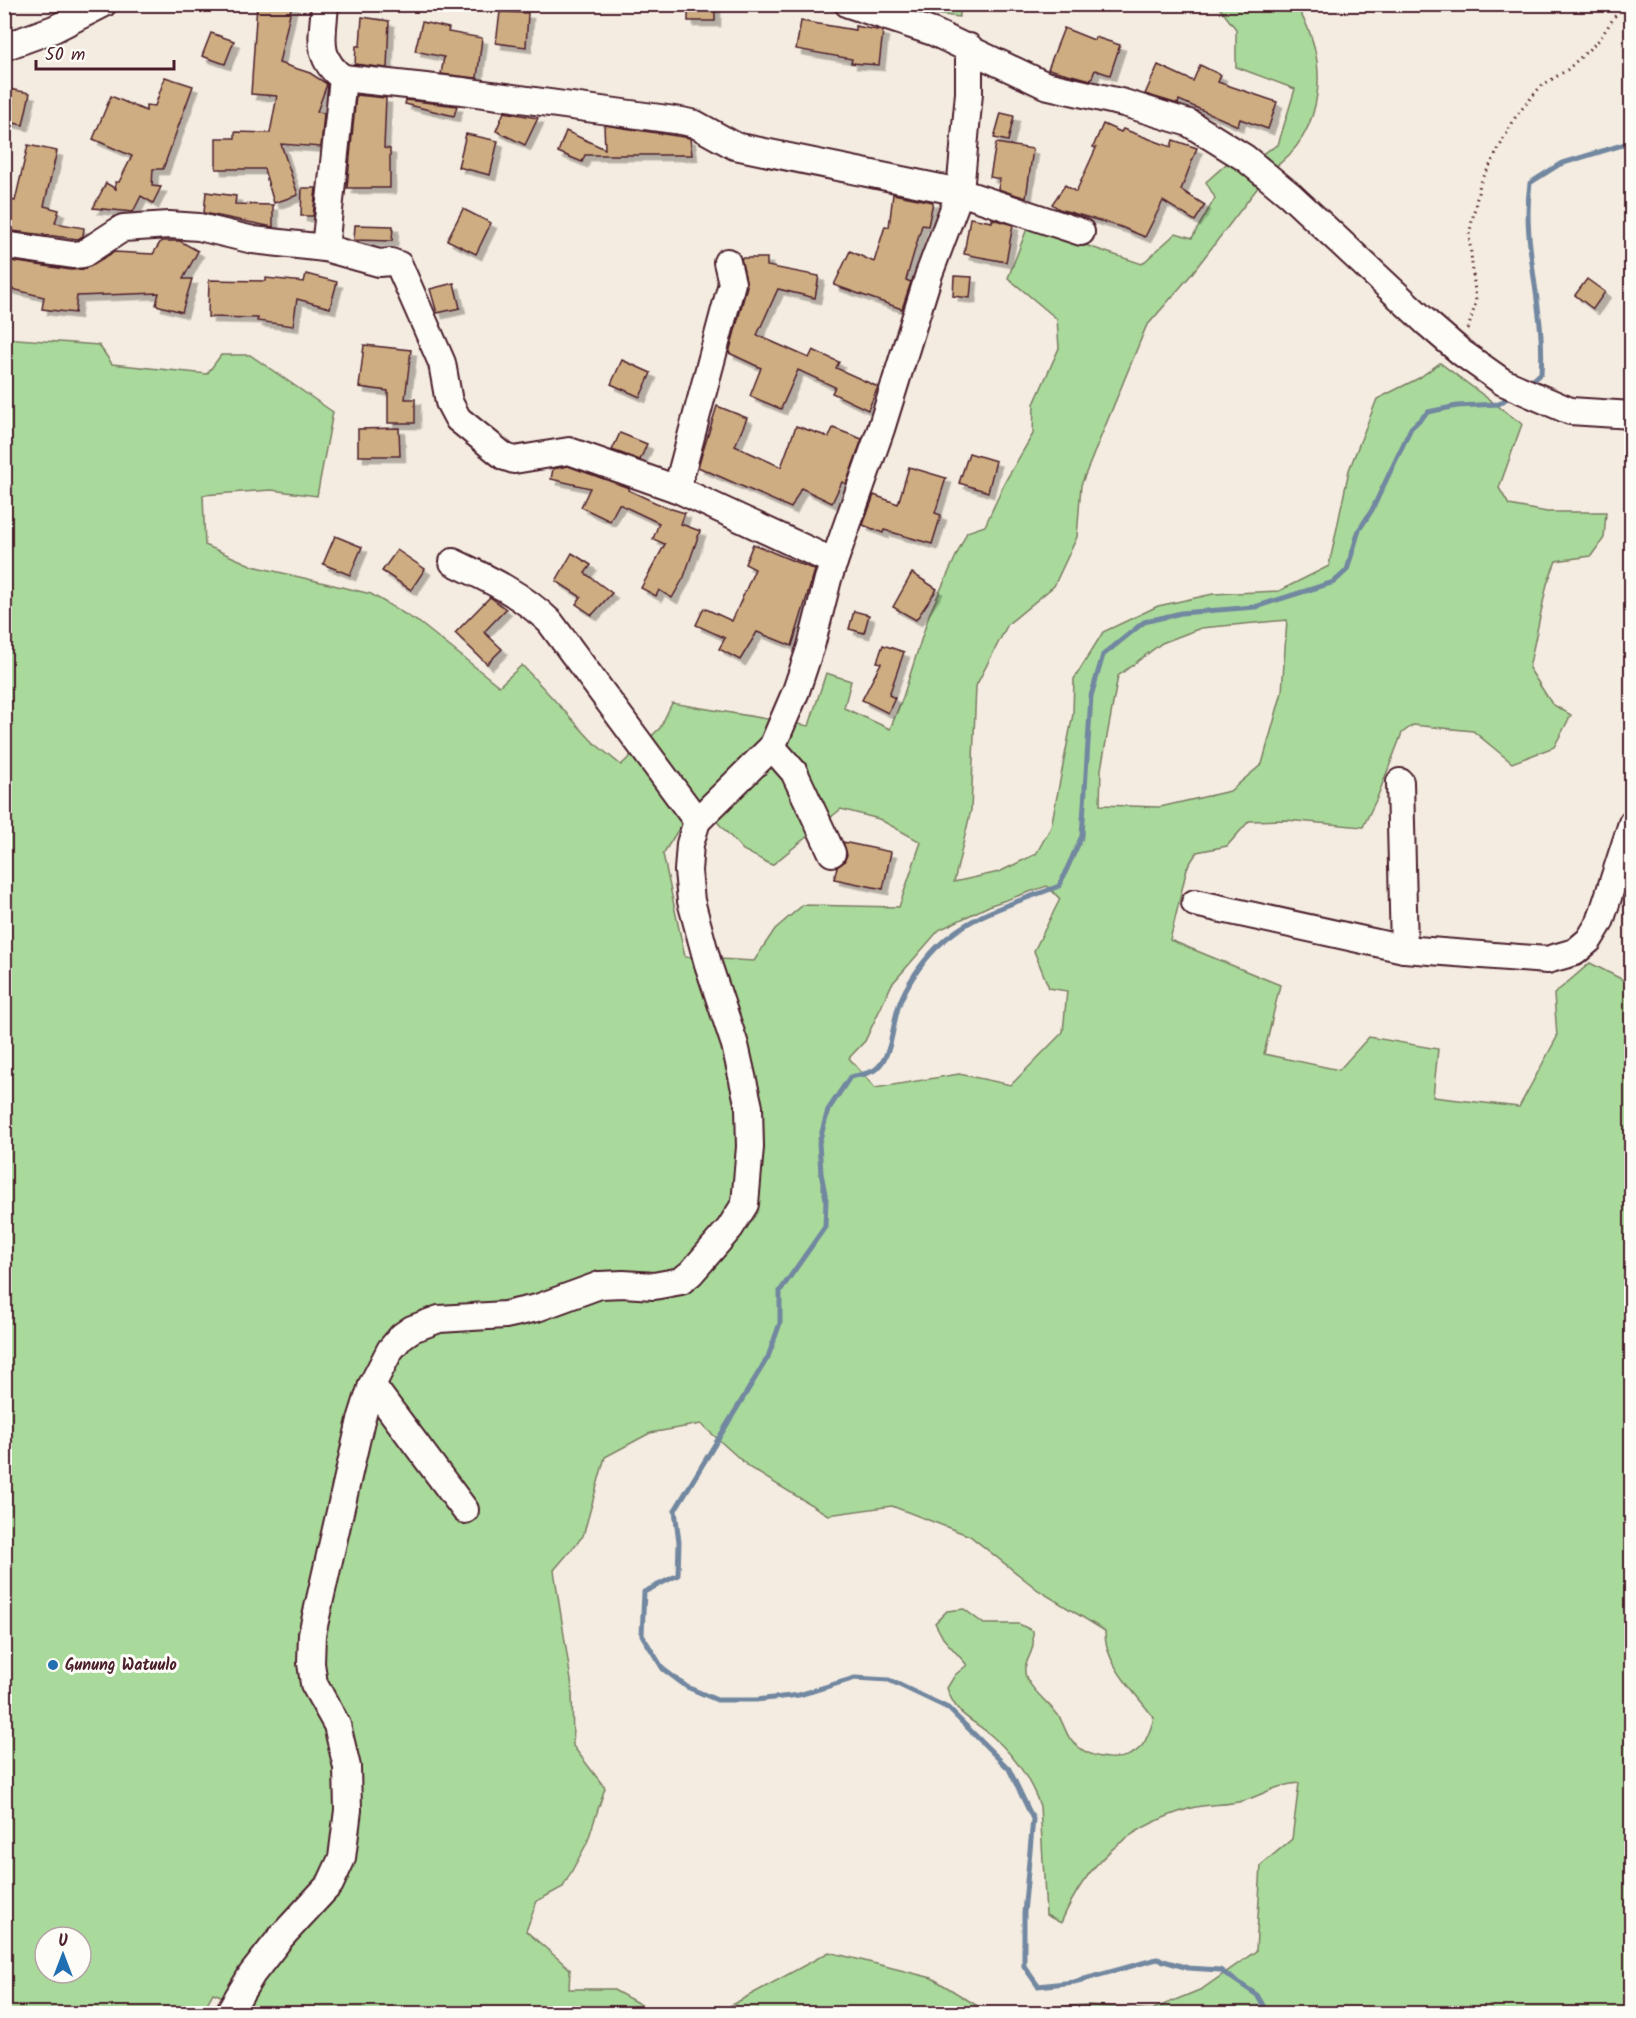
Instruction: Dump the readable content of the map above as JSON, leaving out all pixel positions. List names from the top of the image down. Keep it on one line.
{"places":["Gunung Watuulo"],"scale_bar":"50 m","north":"top"}
